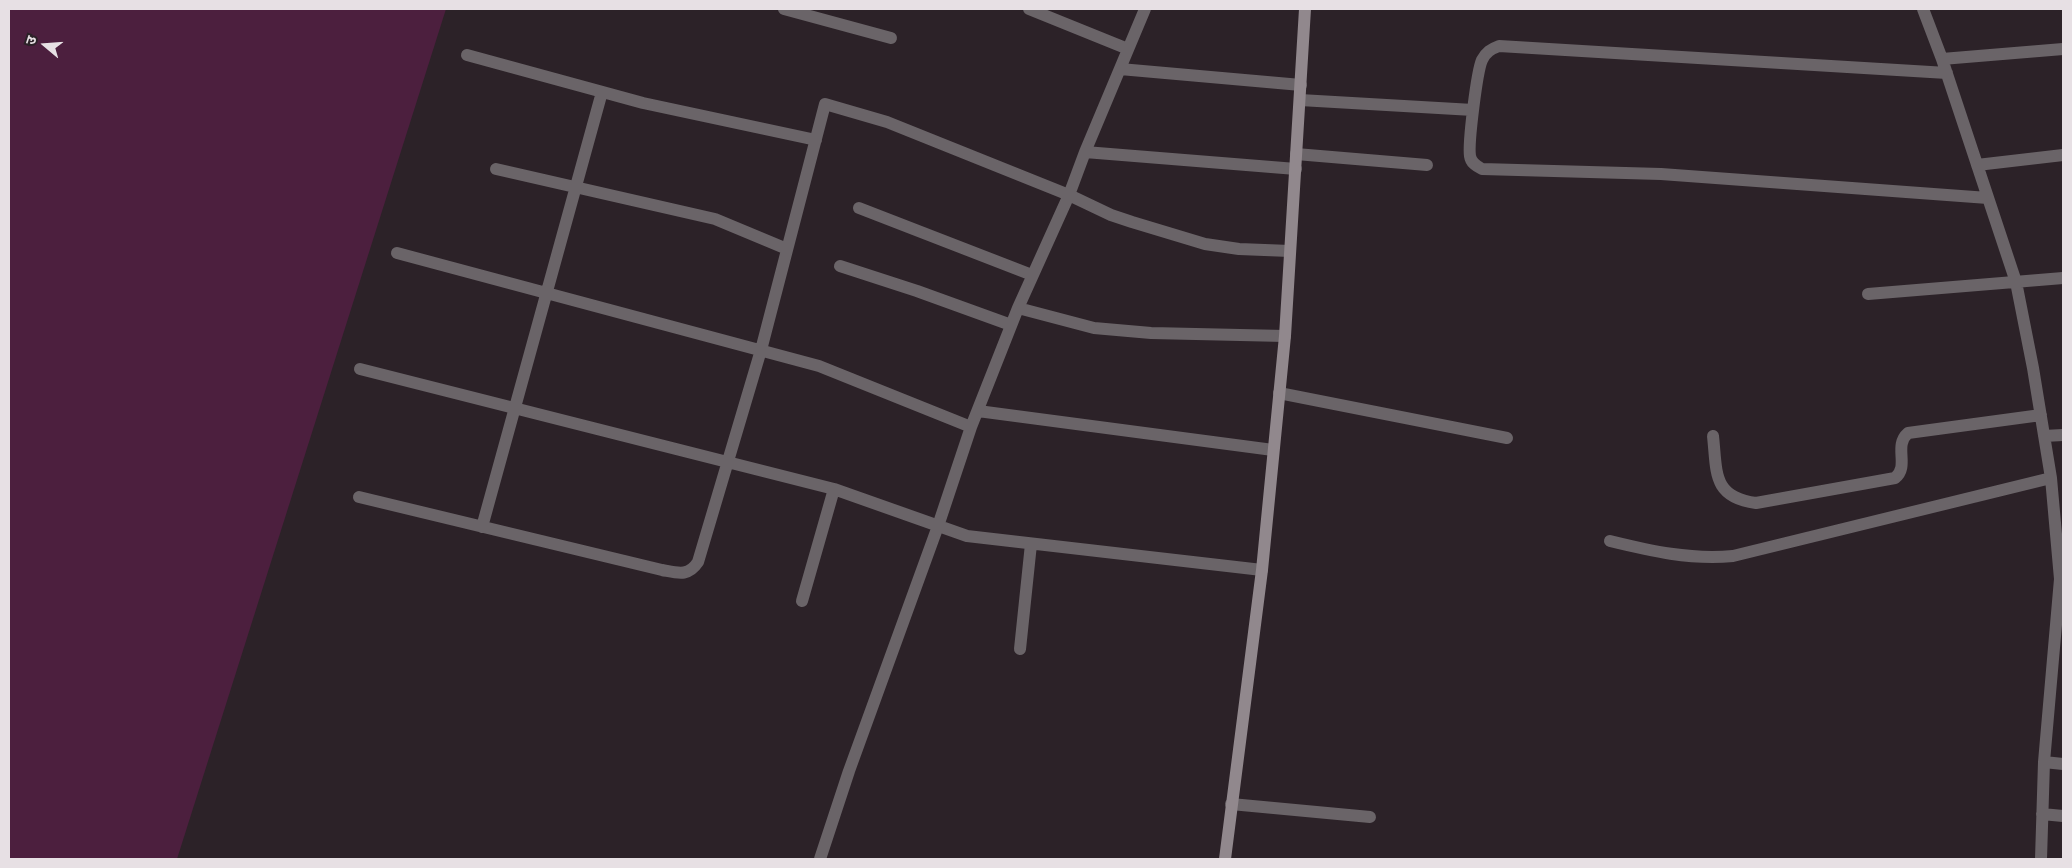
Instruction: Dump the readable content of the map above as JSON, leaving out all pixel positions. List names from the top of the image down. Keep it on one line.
{"north":"left"}
